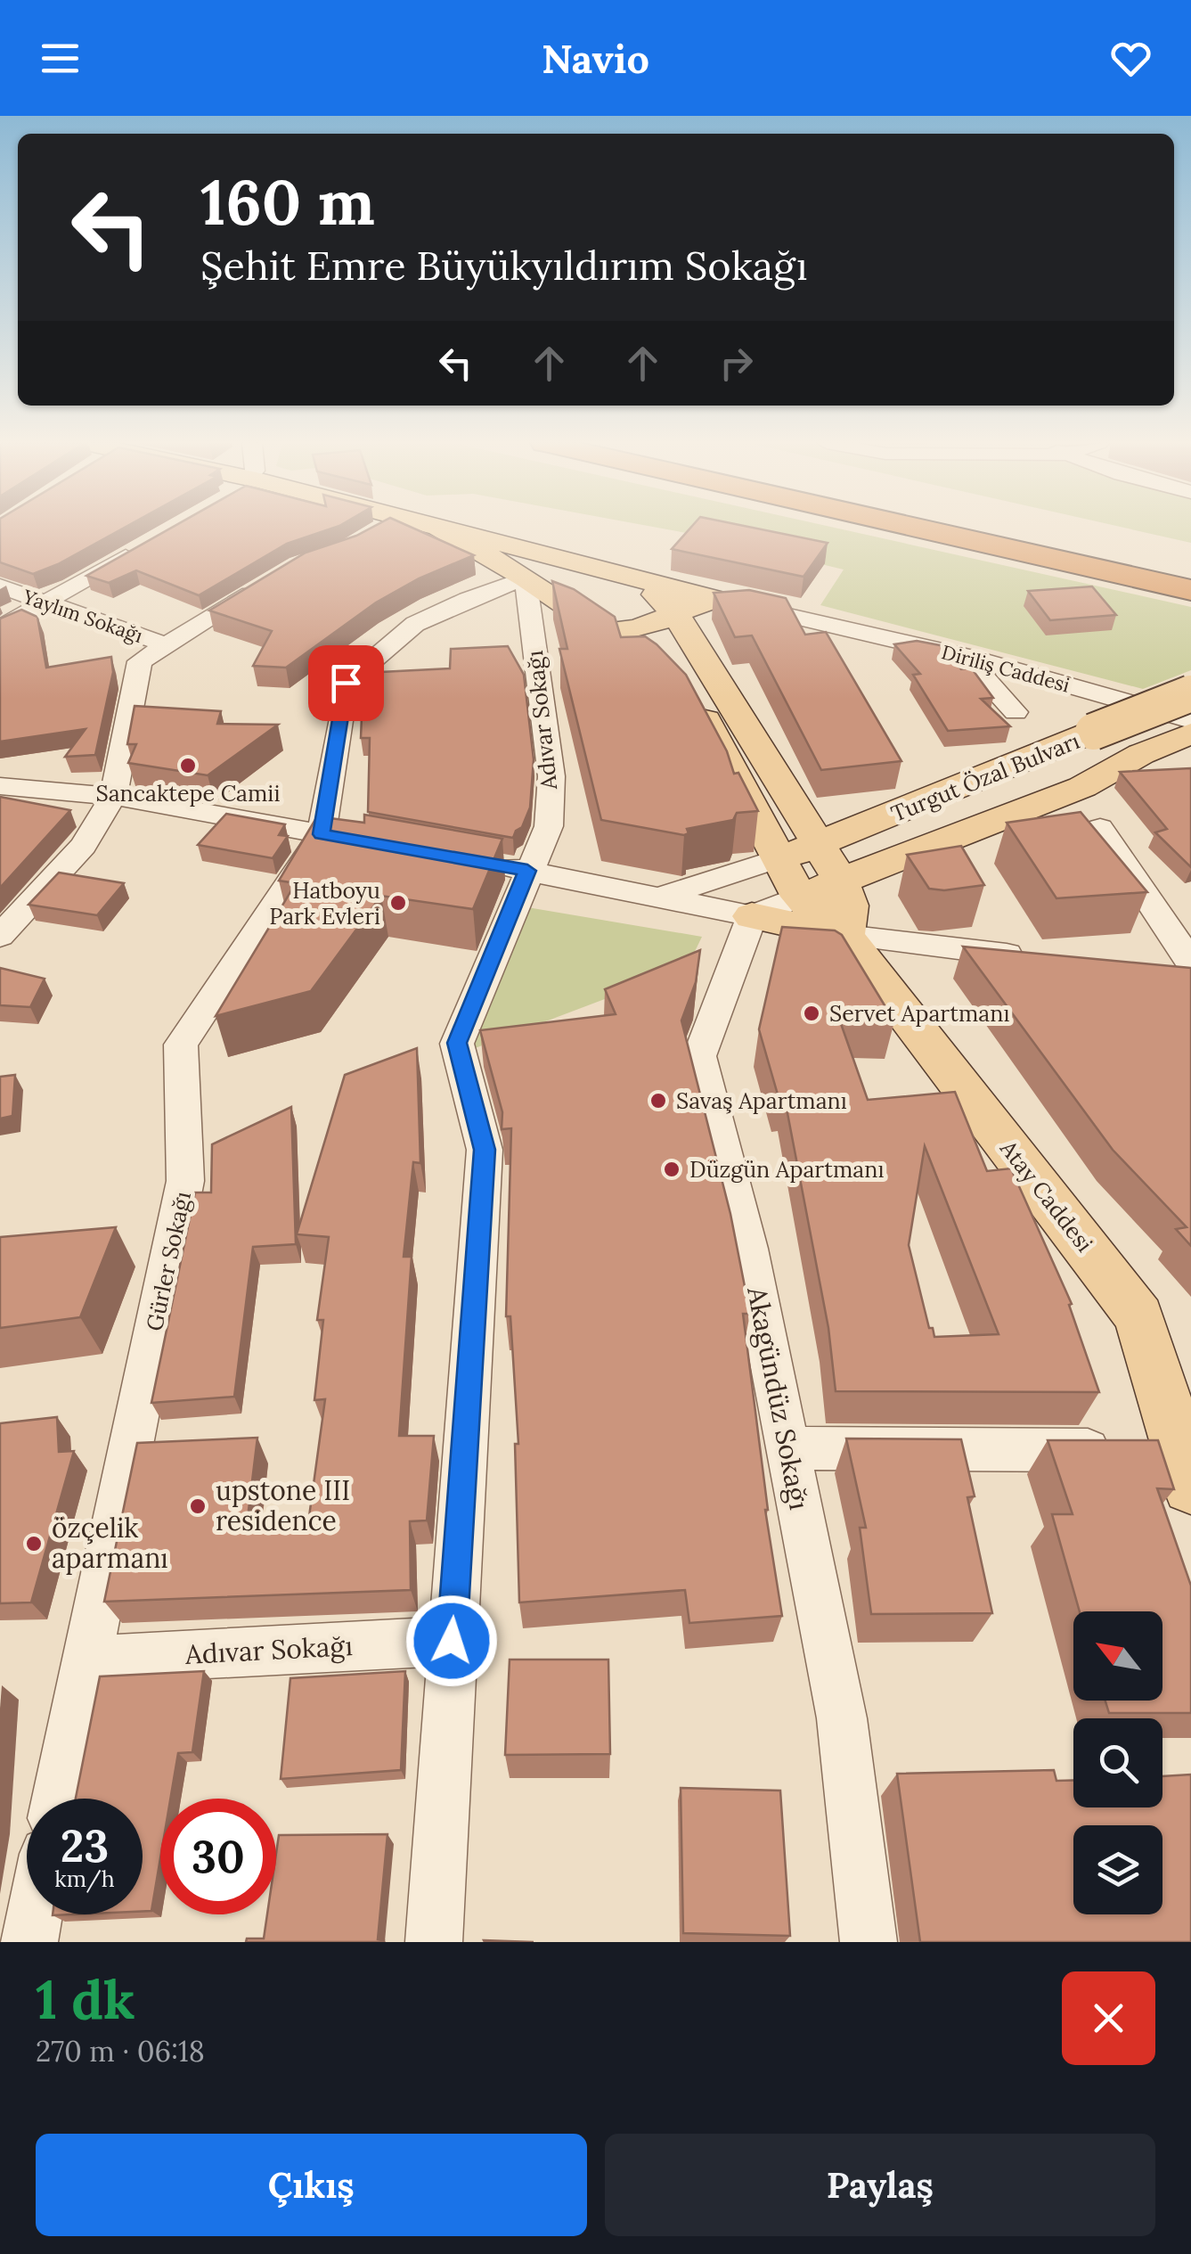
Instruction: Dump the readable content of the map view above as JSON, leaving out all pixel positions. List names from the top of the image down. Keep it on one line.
{"streets":{"main road":["Turgut Özal Bulvarı","Atay Caddesi"],"street":["Yaylım Sokağı","Diriliş Caddesi","Adıvar Sokağı","Gürler Sokağı","Akagündüz Sokağı"]},"crossings":[["Adıvar Sokağı","Gürler Sokağı"],["Turgut Özal Bulvarı","Atay Caddesi"]],"places":["Sancaktepe Camii","Hatboyu Park Evleri","Servet Apartmanı","Savaş Apartmanı","Düzgün Apartmanı","upstone III residence","özçelik aparmanı"],"north":"top left","page":{"header":"Navio","turn":["160 m","Şehit Emre Büyükyıldırım Sokağı"],"speed":"23 km/h","limit":"30","heading":["1 dk","270 m · 06:18"],"buttons":["Çıkış","Paylaş"]}}
